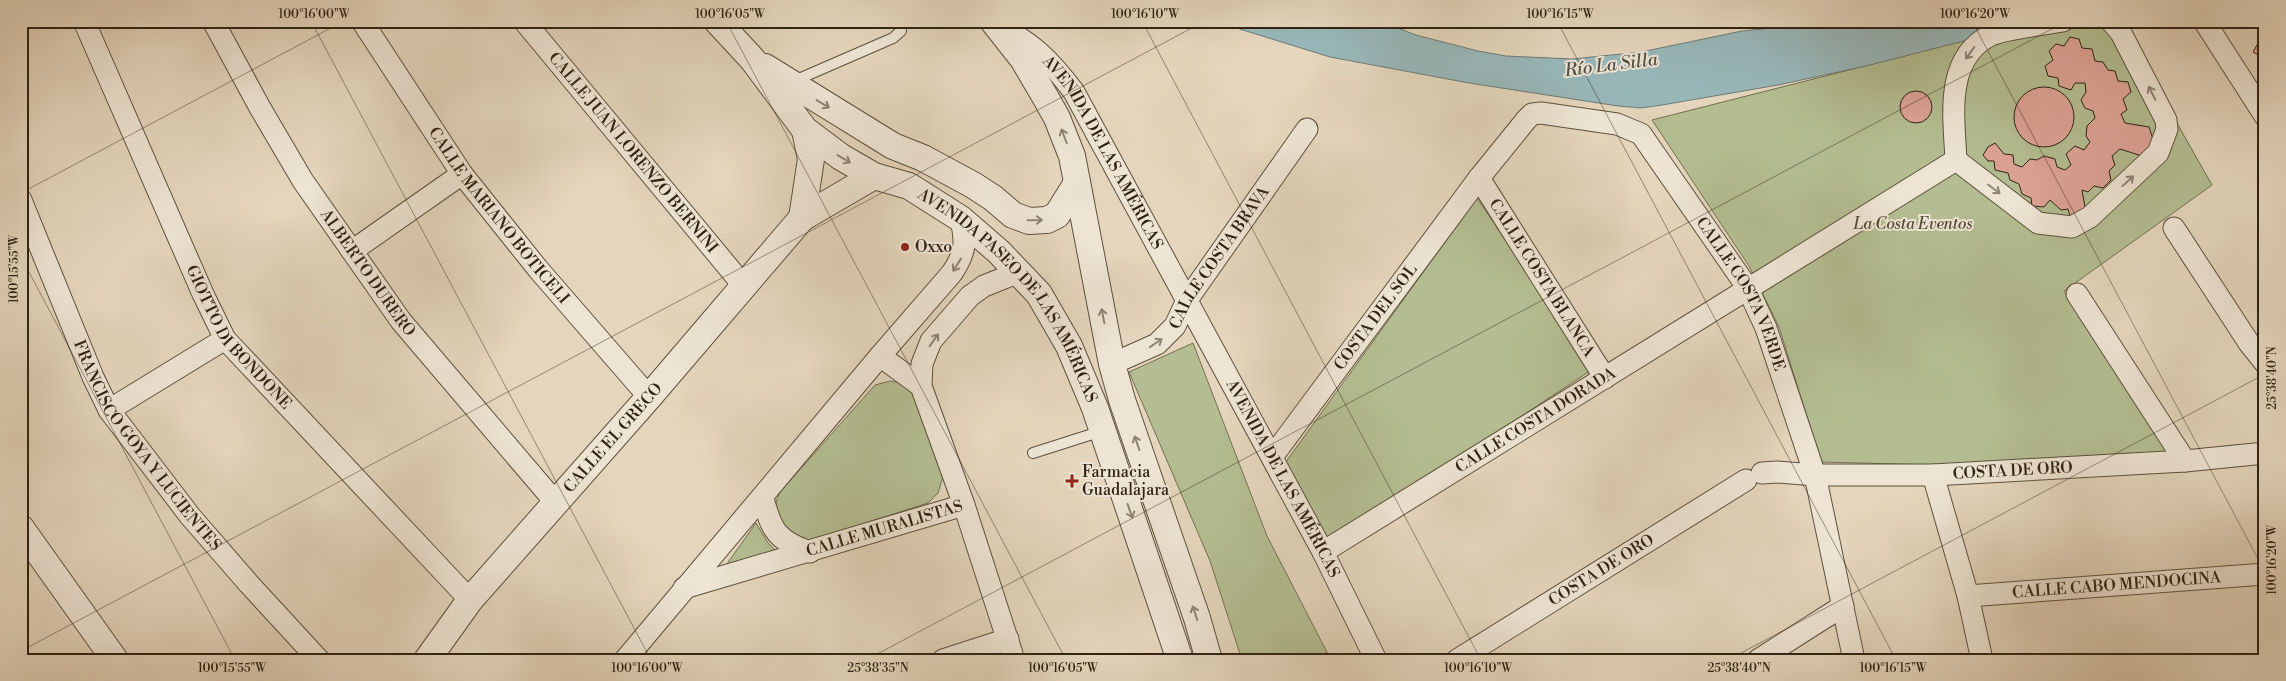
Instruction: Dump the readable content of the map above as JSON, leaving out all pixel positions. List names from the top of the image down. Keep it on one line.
{"streets":{"street":["CALLE JUAN LORENZO BERNINI","AVENIDA DE LAS AMÉRICAS","CALLE MARIANO BOTICELI","CALLE COSTA BRAVA","ALBERTO DURERO","CALLE COSTA BLANCA","CALLE COSTA VERDE","AVENIDA PASEO DE LAS AMÉRICAS","COSTA DEL SOL","GIOTTO DI BONDONE","CALLE COSTA DORADA","CALLE EL GRECO","FRANCISCO GOYA Y LUCIENTES","COSTA DE ORO","CALLE MURALISTAS","CALLE CABO MENDOCINA"]},"crossings":[["CALLE JUAN LORENZO BERNINI","CALLE EL GRECO"],["AVENIDA DE LAS AMÉRICAS","CALLE COSTA BRAVA"],["AVENIDA DE LAS AMÉRICAS","AVENIDA PASEO DE LAS AMÉRICAS"],["AVENIDA DE LAS AMÉRICAS","COSTA DEL SOL"],["AVENIDA DE LAS AMÉRICAS","CALLE COSTA DORADA"],["CALLE MARIANO BOTICELI","CALLE EL GRECO"],["CALLE COSTA BRAVA","AVENIDA PASEO DE LAS AMÉRICAS"],["ALBERTO DURERO","CALLE EL GRECO"],["CALLE COSTA BLANCA","CALLE COSTA VERDE"],["CALLE COSTA BLANCA","COSTA DEL SOL"],["CALLE COSTA BLANCA","CALLE COSTA DORADA"],["CALLE COSTA VERDE","COSTA DEL SOL"],["CALLE COSTA VERDE","CALLE COSTA DORADA"],["CALLE COSTA VERDE","COSTA DE ORO"],["AVENIDA PASEO DE LAS AMÉRICAS","CALLE EL GRECO"],["AVENIDA PASEO DE LAS AMÉRICAS","CALLE MURALISTAS"],["GIOTTO DI BONDONE","CALLE EL GRECO"]],"water":["Río La Silla"],"parks":["La Costa Eventos"],"places":{"other":["Oxxo"],"health":["Farmacia Guadalajara"]},"coordinates":["100°16'00\"W","100°16'05\"W","100°16'10\"W","100°16'15\"W","100°16'20\"W","100°15'55\"W","25°38'40\"N","25°38'35\"N"]}
